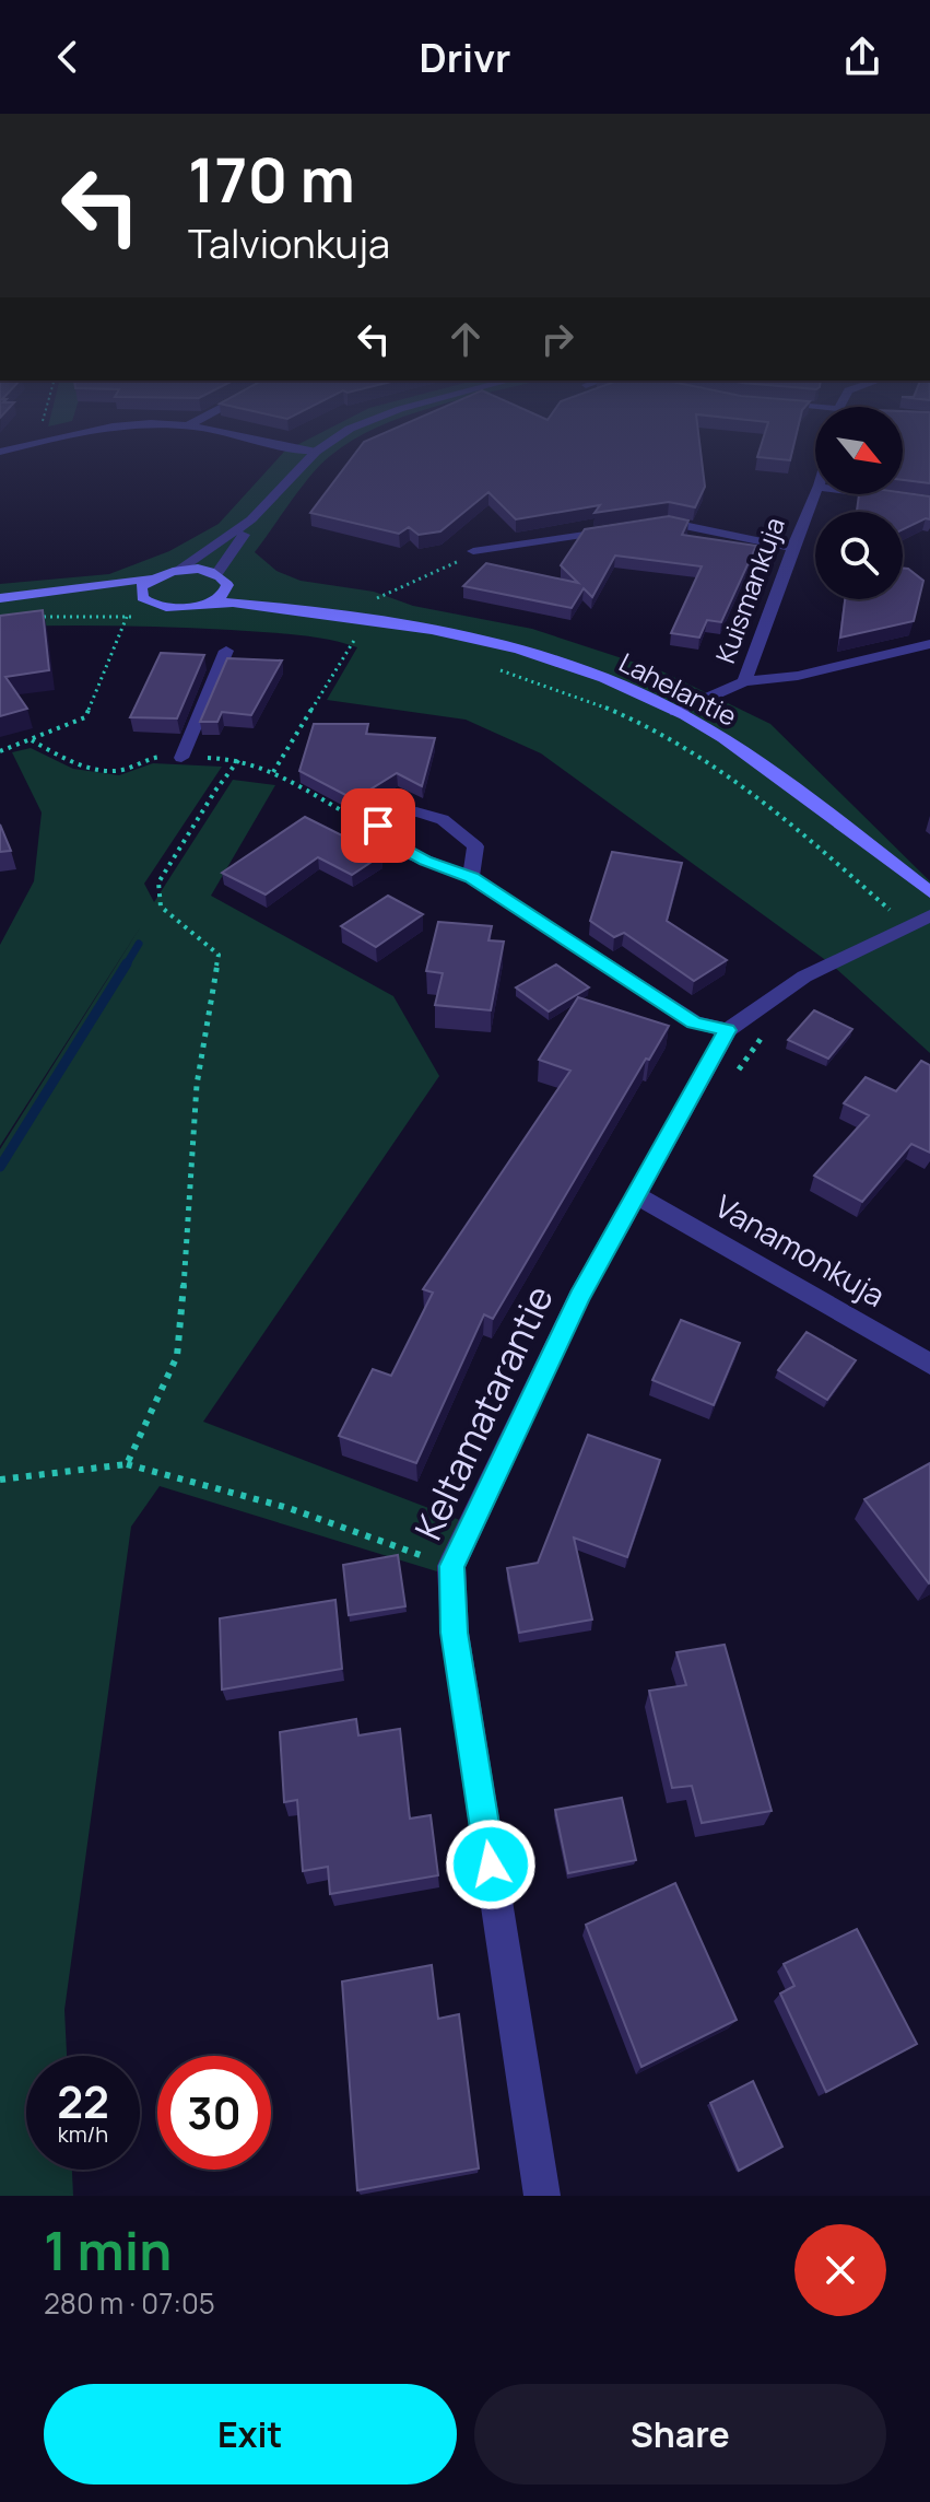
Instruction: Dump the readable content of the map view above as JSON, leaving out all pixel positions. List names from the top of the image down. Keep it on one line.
{"streets":{"main road":["Lahelantie"],"street":["Kuismankuja","Vanamonkuja","Keltamatarantie"]},"crossings":[["Kuismankuja","Lahelantie"],["Vanamonkuja","Keltamatarantie"]],"north":"bottom right","page":{"header":"Drivr","turn":["170 m","Talvionkuja"],"speed":"22 km/h","limit":"30","heading":["1 min","280 m · 07:05"],"buttons":["Exit","Share"]}}
